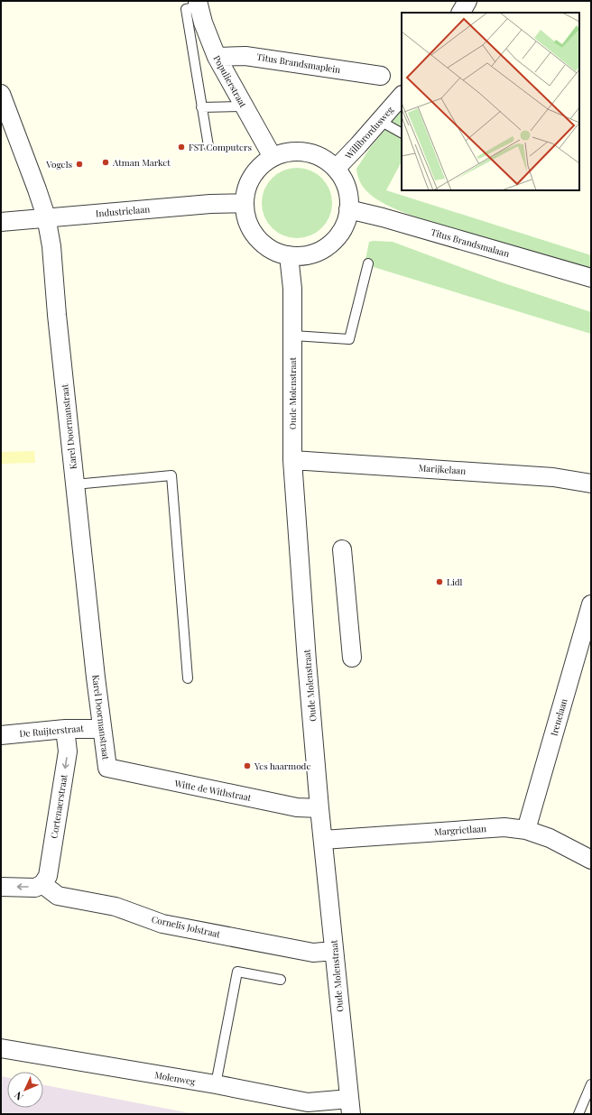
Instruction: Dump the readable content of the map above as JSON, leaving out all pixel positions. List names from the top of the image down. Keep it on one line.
{"streets":{"street":["Titus Brandsmaplein","Populierstraat","Willibrordusweg","Industrielaan","Titus Brandsmalaan","Oude Molenstraat","Karel Doormanstraat","Marijkelaan","Irenelaan","De Ruijterstraat","Witte de Withstraat","Cortenaerstraat","Margrietlaan","Cornelis Jolstraat","Molenweg"]},"crossings":[["Titus Brandsmaplein","Populierstraat"],["Populierstraat","Willibrordusweg"],["Populierstraat","Industrielaan"],["Populierstraat","Titus Brandsmalaan"],["Populierstraat","Oude Molenstraat"],["Willibrordusweg","Industrielaan"],["Willibrordusweg","Titus Brandsmalaan"],["Willibrordusweg","Oude Molenstraat"],["Industrielaan","Titus Brandsmalaan"],["Industrielaan","Oude Molenstraat"],["Industrielaan","Karel Doormanstraat"],["Titus Brandsmalaan","Oude Molenstraat"],["Oude Molenstraat","Marijkelaan"],["Oude Molenstraat","Witte de Withstraat"],["Oude Molenstraat","Margrietlaan"],["Oude Molenstraat","Cornelis Jolstraat"],["Oude Molenstraat","Molenweg"],["Karel Doormanstraat","De Ruijterstraat"],["Karel Doormanstraat","Witte de Withstraat"],["Irenelaan","Margrietlaan"],["De Ruijterstraat","Cortenaerstraat"],["Cortenaerstraat","Cornelis Jolstraat"]],"one_way":["Cortenaerstraat"],"places":["FST Computers","Atman Market","Vogels","Lidl","Yes haarmode"],"north":"bottom left"}
